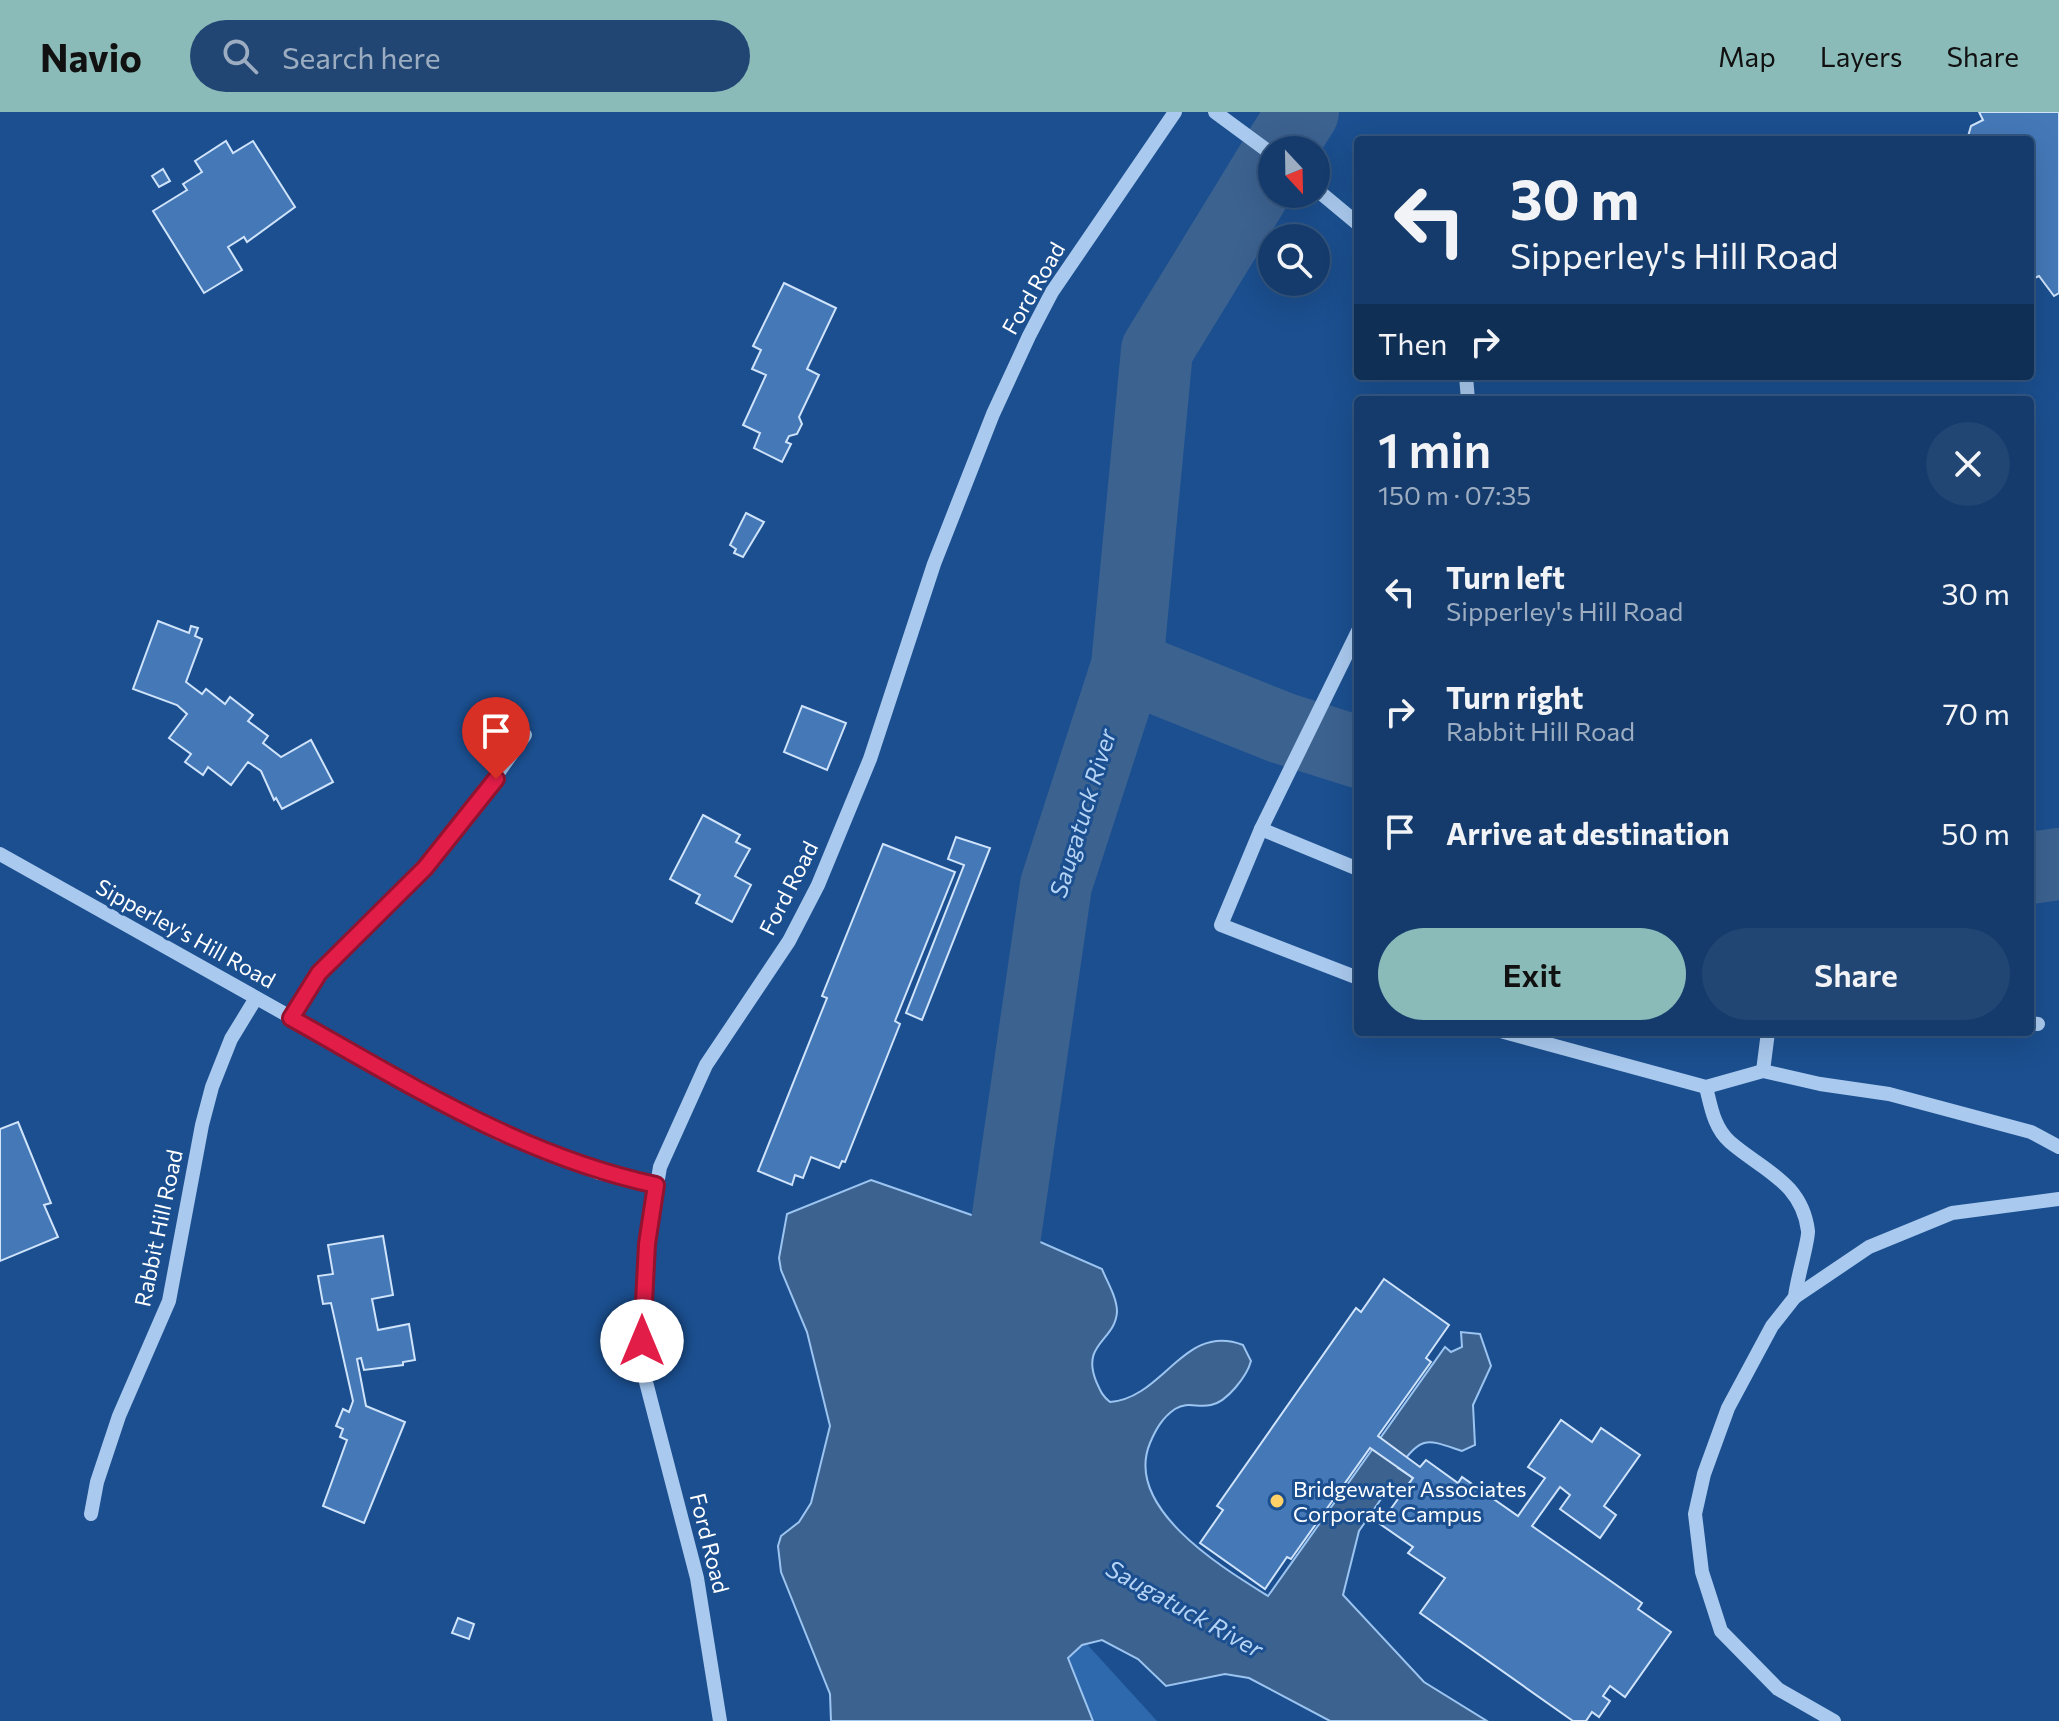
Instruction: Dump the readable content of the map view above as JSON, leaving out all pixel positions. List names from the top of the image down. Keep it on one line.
{"streets":{"street":["Ford Road","Sipperley's Hill Road","Rabbit Hill Road"]},"crossings":[["Ford Road","Sipperley's Hill Road"],["Sipperley's Hill Road","Rabbit Hill Road"]],"water":["Saugatuck River"],"places":["Bridgewater Associates Corporate Campus"],"north":"bottom","page":{"header":"Navio","search":"Search here","nav":["Map","Layers","Share"],"turn":["30 m","Sipperley's Hill Road"],"then":"Then","heading":["1 min","150 m · 07:35"],"list":[{"name":"Turn left","note":"Sipperley's Hill Road","value":"30 m"},{"name":"Turn right","note":"Rabbit Hill Road","value":"70 m"},{"name":"Arrive at destination","value":"50 m"}],"buttons":["Exit","Share"]}}
